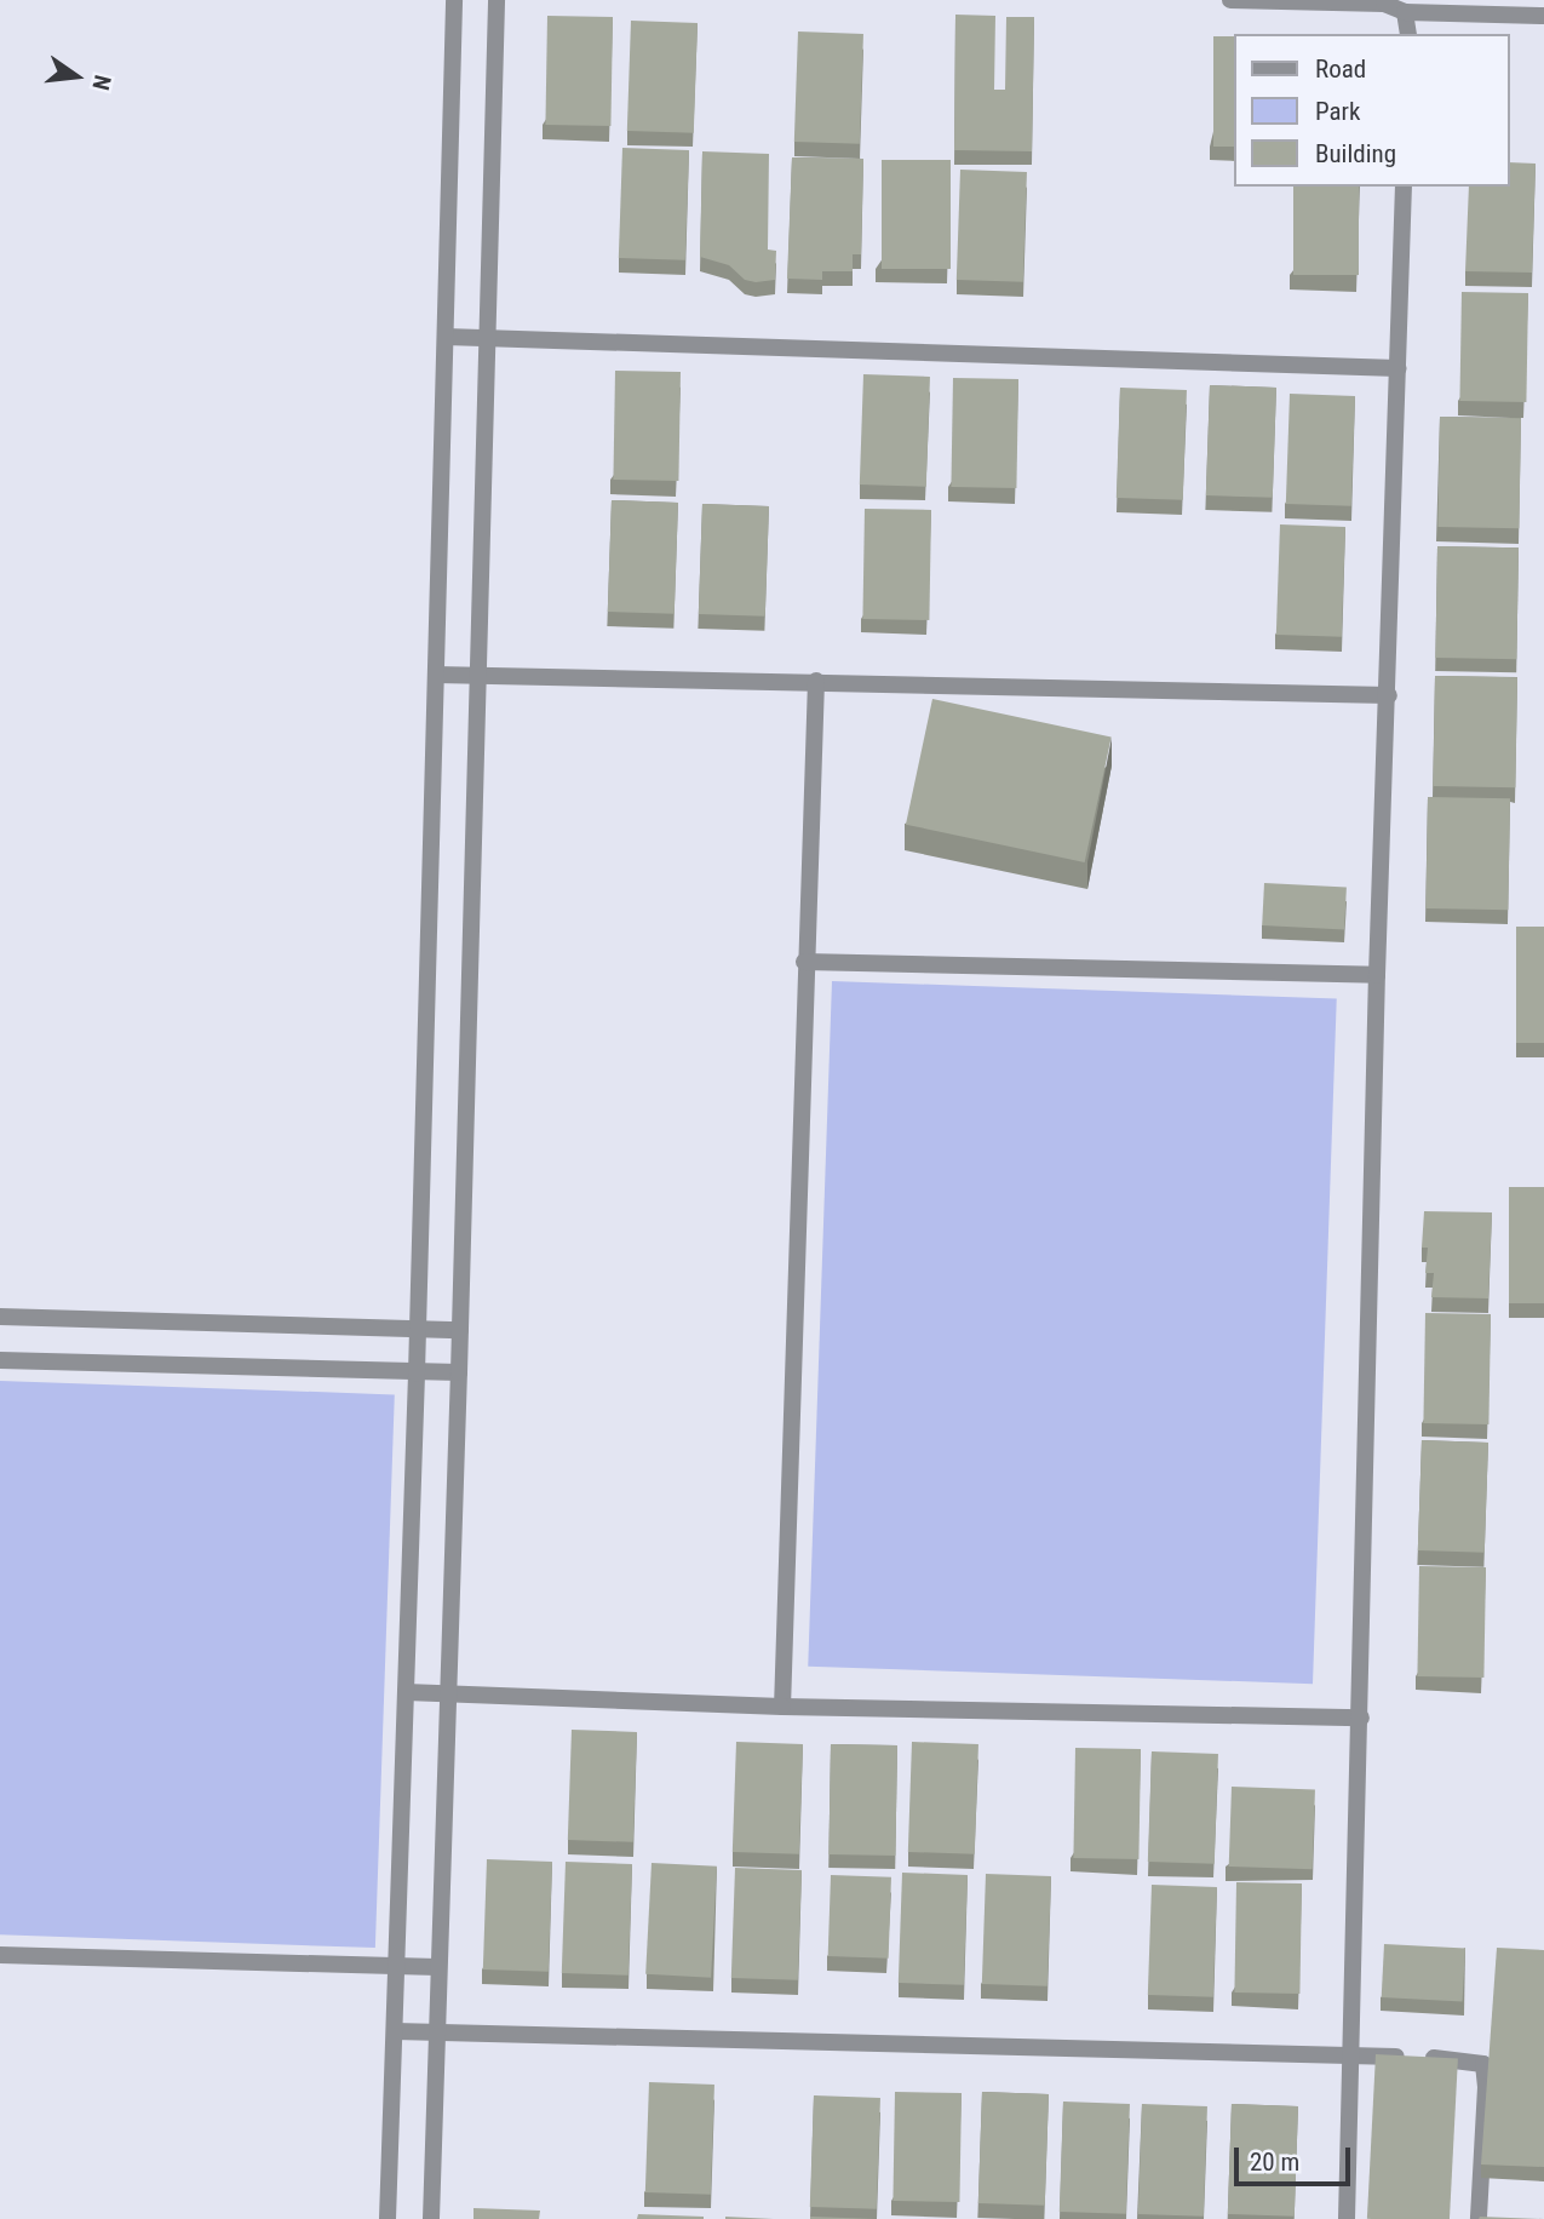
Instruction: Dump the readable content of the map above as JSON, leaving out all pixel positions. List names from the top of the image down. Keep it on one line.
{"legend":["Road","Park","Building"],"scale_bar":"20 m","north":"right"}
